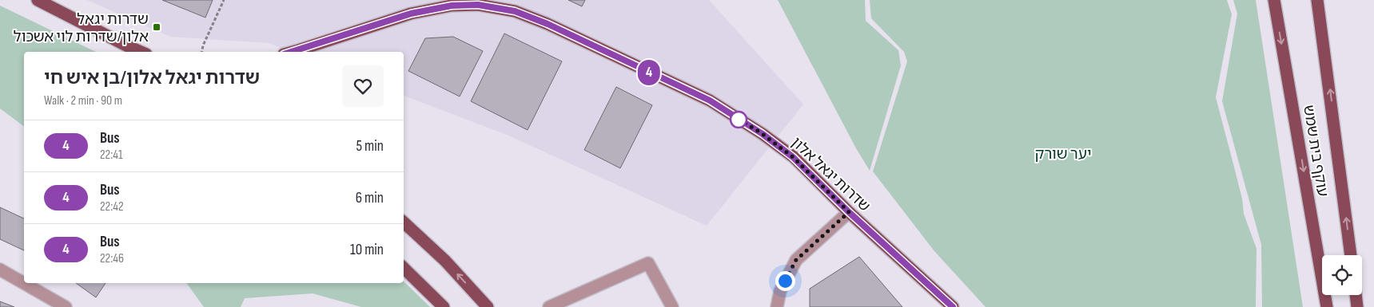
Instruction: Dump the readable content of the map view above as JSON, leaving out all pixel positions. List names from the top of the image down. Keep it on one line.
{"streets":{"main road":["עוקף בית שמש","שדרות יגאל אלון"]},"parks":["יער שורק"],"places":{"transit":["שדרות יגאל אלון/שדרות לוי אשכול"]},"lines":["bus line 4"],"page":{"on_map":"4","heading":["שדרות יגאל אלון/בן איש חי","Walk · 2 min · 90 m"],"list":[{"mark":"4","name":"Bus","note":"22:41","value":"5 min"},{"mark":"4","name":"Bus","note":"22:42","value":"6 min"},{"mark":"4","name":"Bus","note":"22:46","value":"10 min"}]}}
